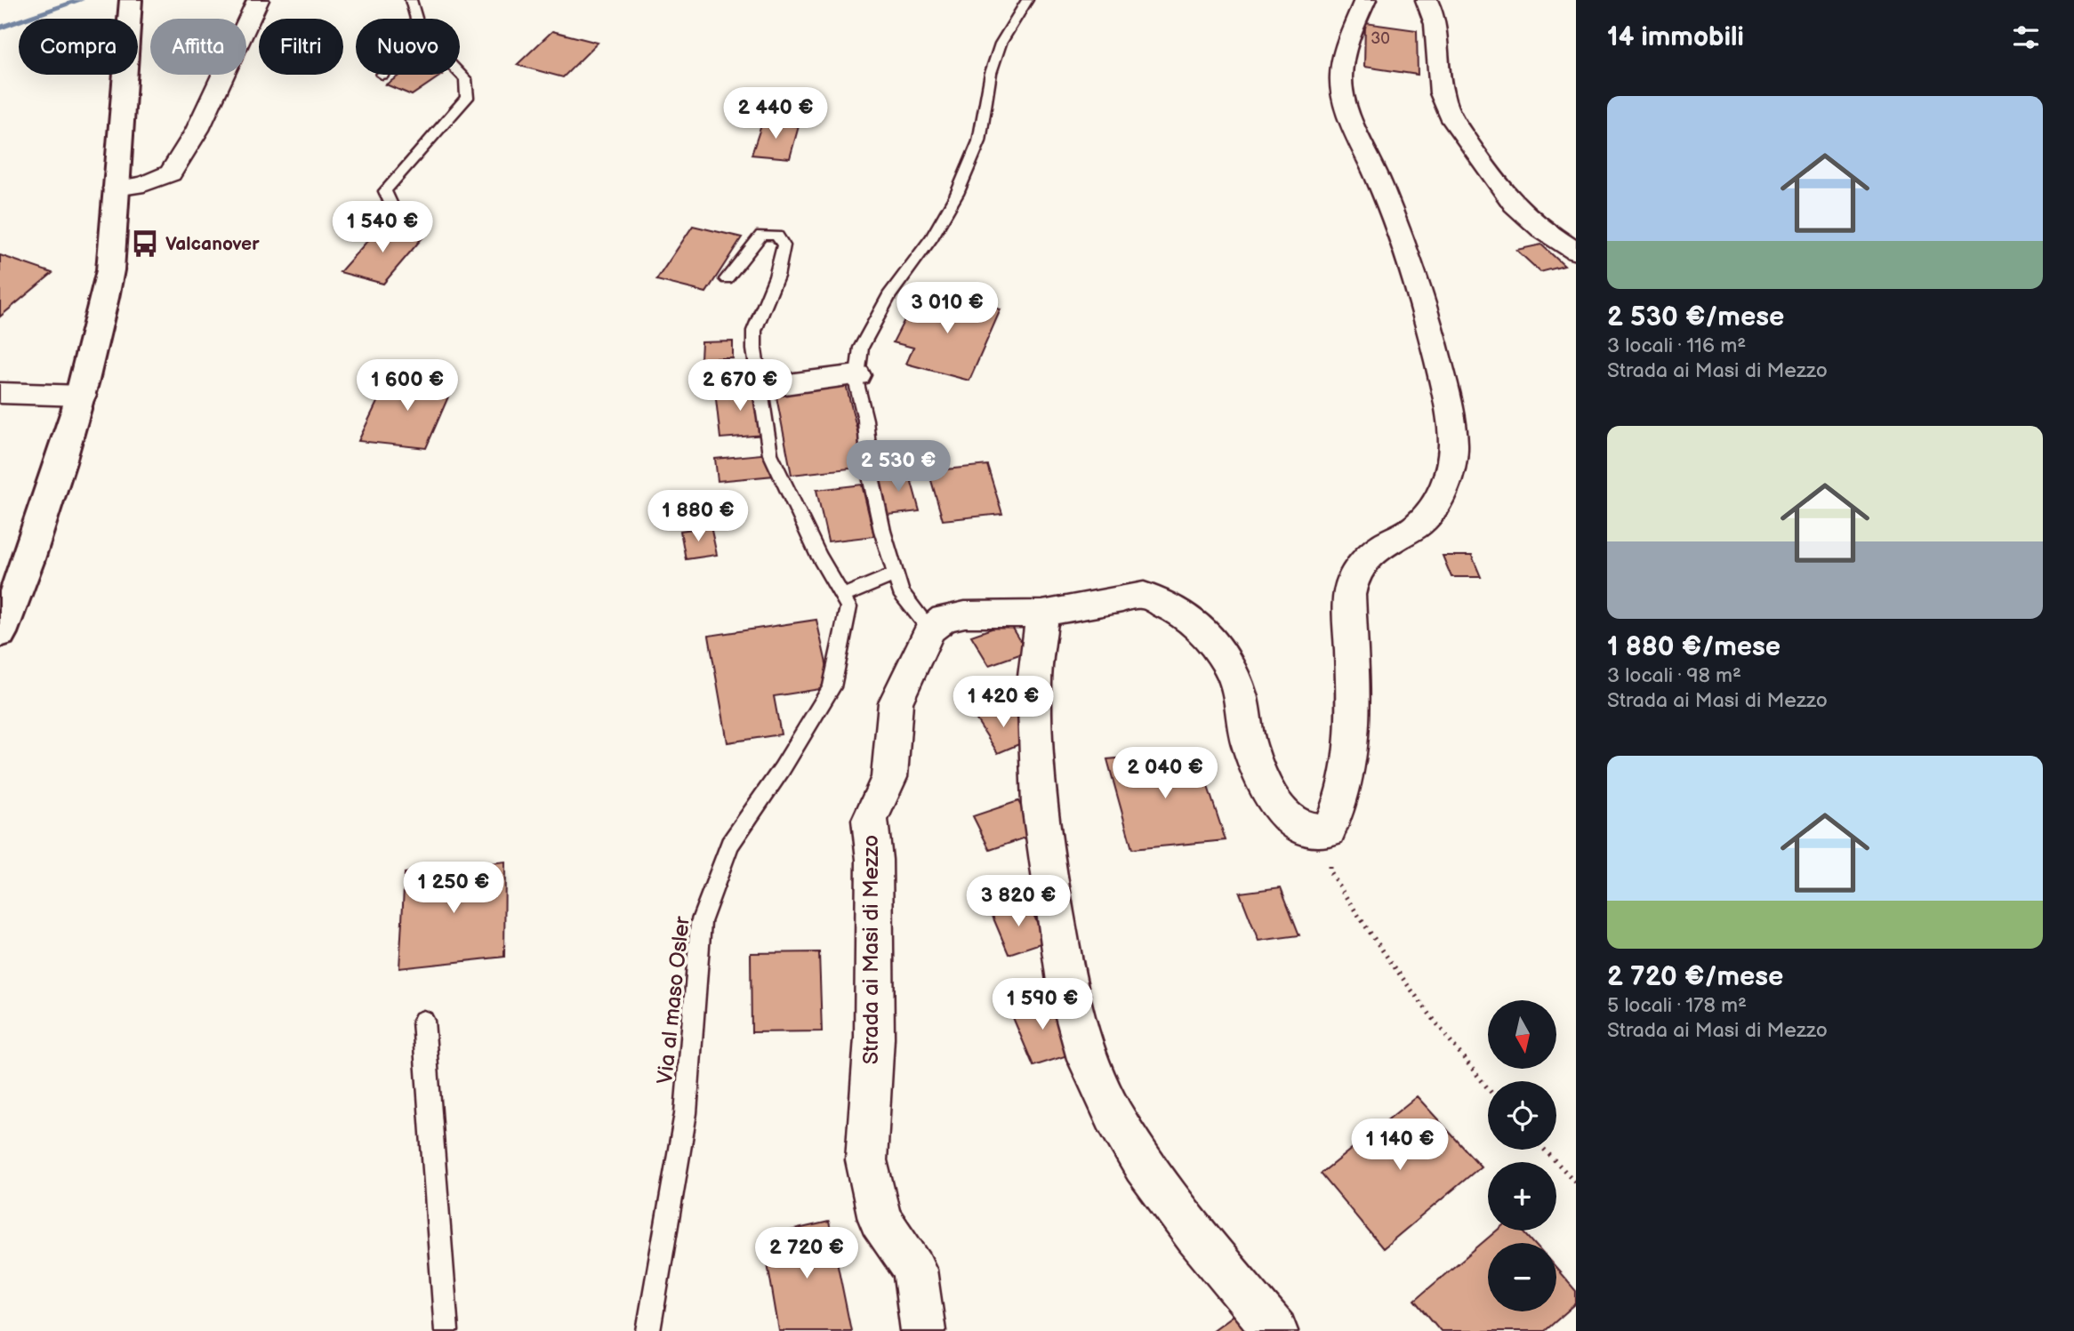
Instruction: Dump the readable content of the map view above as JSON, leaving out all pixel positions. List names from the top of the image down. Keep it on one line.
{"streets":{"street":["Strada ai Masi di Mezzo"],"lane":["Via al maso Osler"]},"places":{"bus stop":["Valcanover"]},"house_numbers":["30"],"north":"bottom","page":{"heading":"14 immobili","chip":["Compra","Affitta","Filtri","Nuovo"],"list":[{"name":"2 530 €/mese","note":"3 locali · 116 m² · Strada ai Masi di Mezzo"},{"name":"1 880 €/mese","note":"3 locali · 98 m² · Strada ai Masi di Mezzo"},{"name":"2 720 €/mese","note":"5 locali · 178 m² · Strada ai Masi di Mezzo"}],"price":["2 440 €","1 540 €","3 010 €","1 600 €","2 670 €","2 530 €","1 880 €","1 420 €","2 040 €","1 250 €","3 820 €","1 590 €","1 140 €","2 720 €"],"map_buttons":["+","−"]}}
